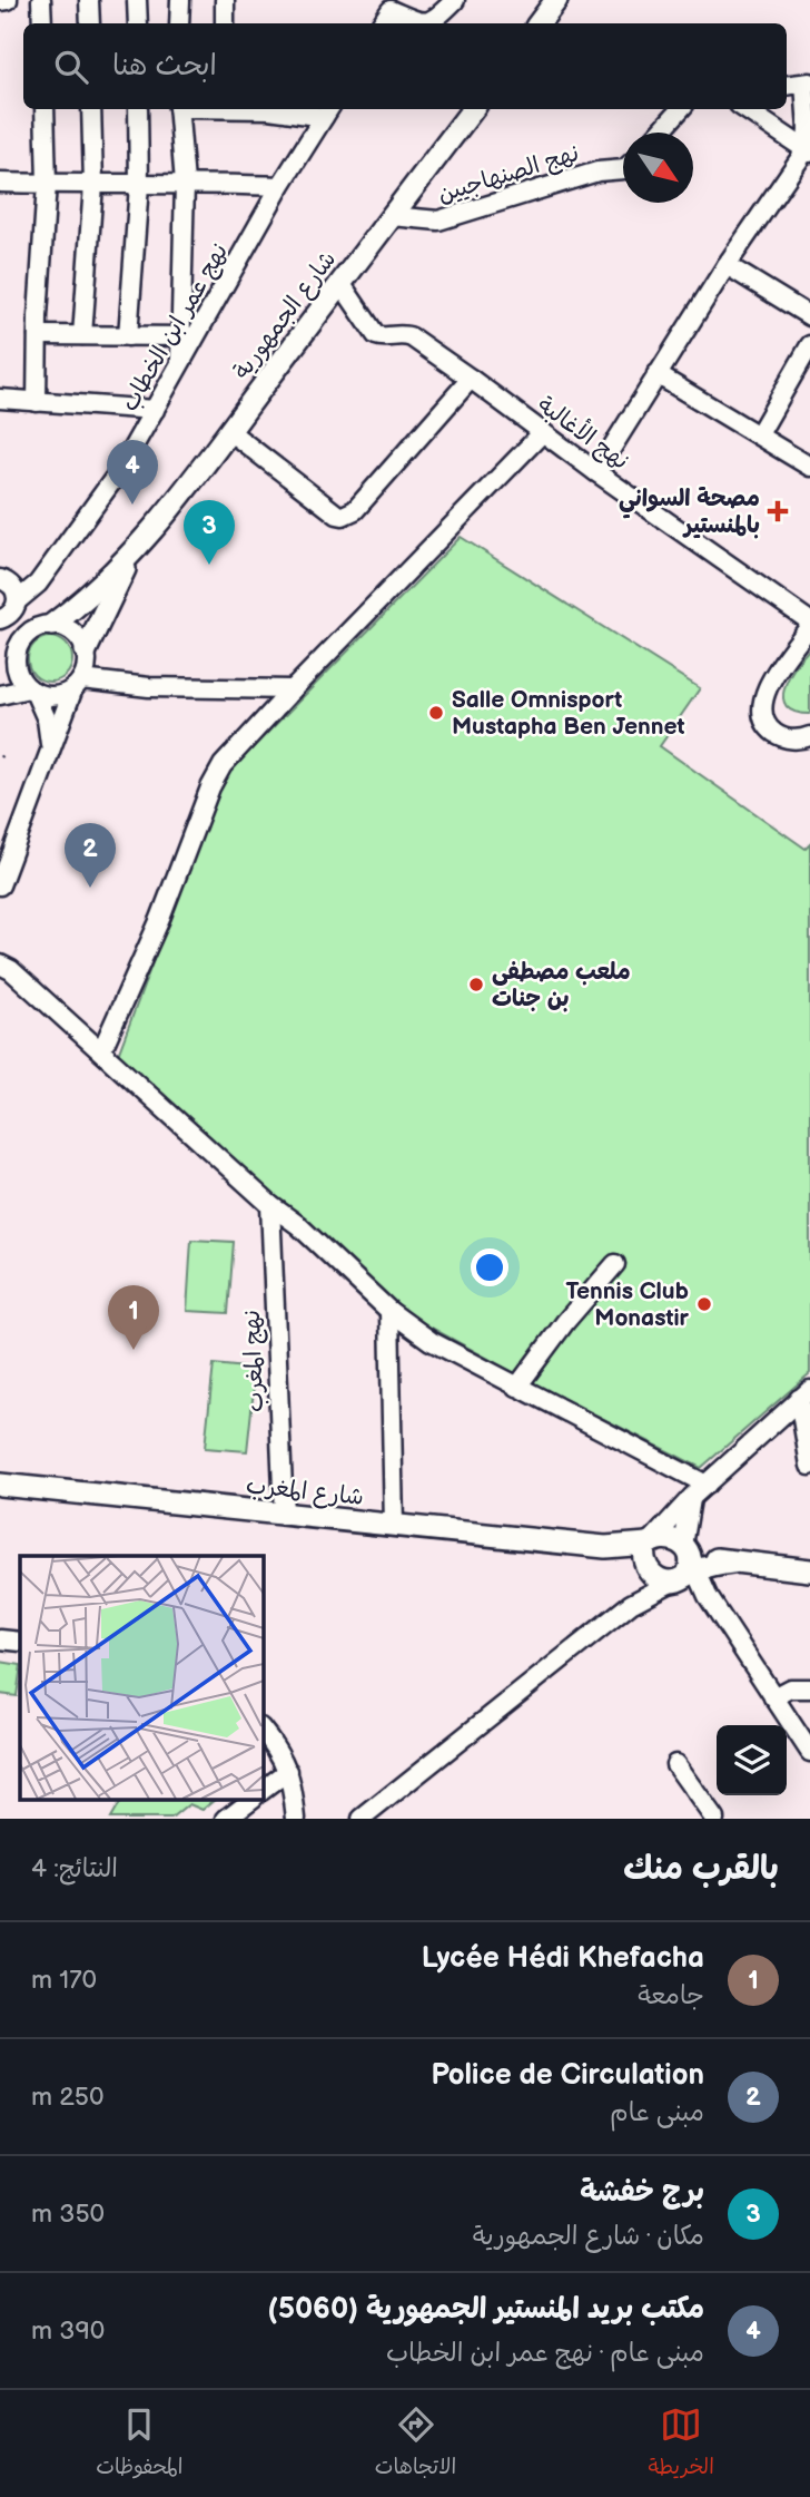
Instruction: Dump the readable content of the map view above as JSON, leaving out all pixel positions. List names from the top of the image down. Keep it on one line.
{"streets":{"main road":["شارع الجمهورية","شارع المغرب"],"street":["نهج الصنهاجيين","نهج عمر ابن الخطاب","نهج الأغالبة","نهج المغرب"]},"crossings":[["نهج الصنهاجيين","شارع الجمهورية"],["شارع الجمهورية","نهج الأغالبة"],["نهج المغرب","شارع المغرب"]],"places":{"health":["مصحة السواني بالمنستير"],"other":["Salle Omnisport Mustapha Ben Jennet","ملعب مصطفى بن جنات","Tennis Club Monastir"]},"north":"bottom right","page":{"search":"ابحث هنا","pins":["4","3","2","1"],"heading":["بالقرب منك","النتائج: 4"],"list":[{"mark":"1","name":"Lycée Hédi Khefacha","note":"جامعة","value":"170 m"},{"mark":"2","name":"Police de Circulation","note":"مبنى عام","value":"250 m"},{"mark":"3","name":"برج خفشة","note":"مكان · شارع الجمهورية","value":"350 m"},{"mark":"4","name":"مكتب بريد المنستير الجمهورية (5060)","note":"مبنى عام · نهج عمر ابن الخطاب","value":"390 m"}],"nav":["الخريطة","الاتجاهات","المحفوظات"]}}
